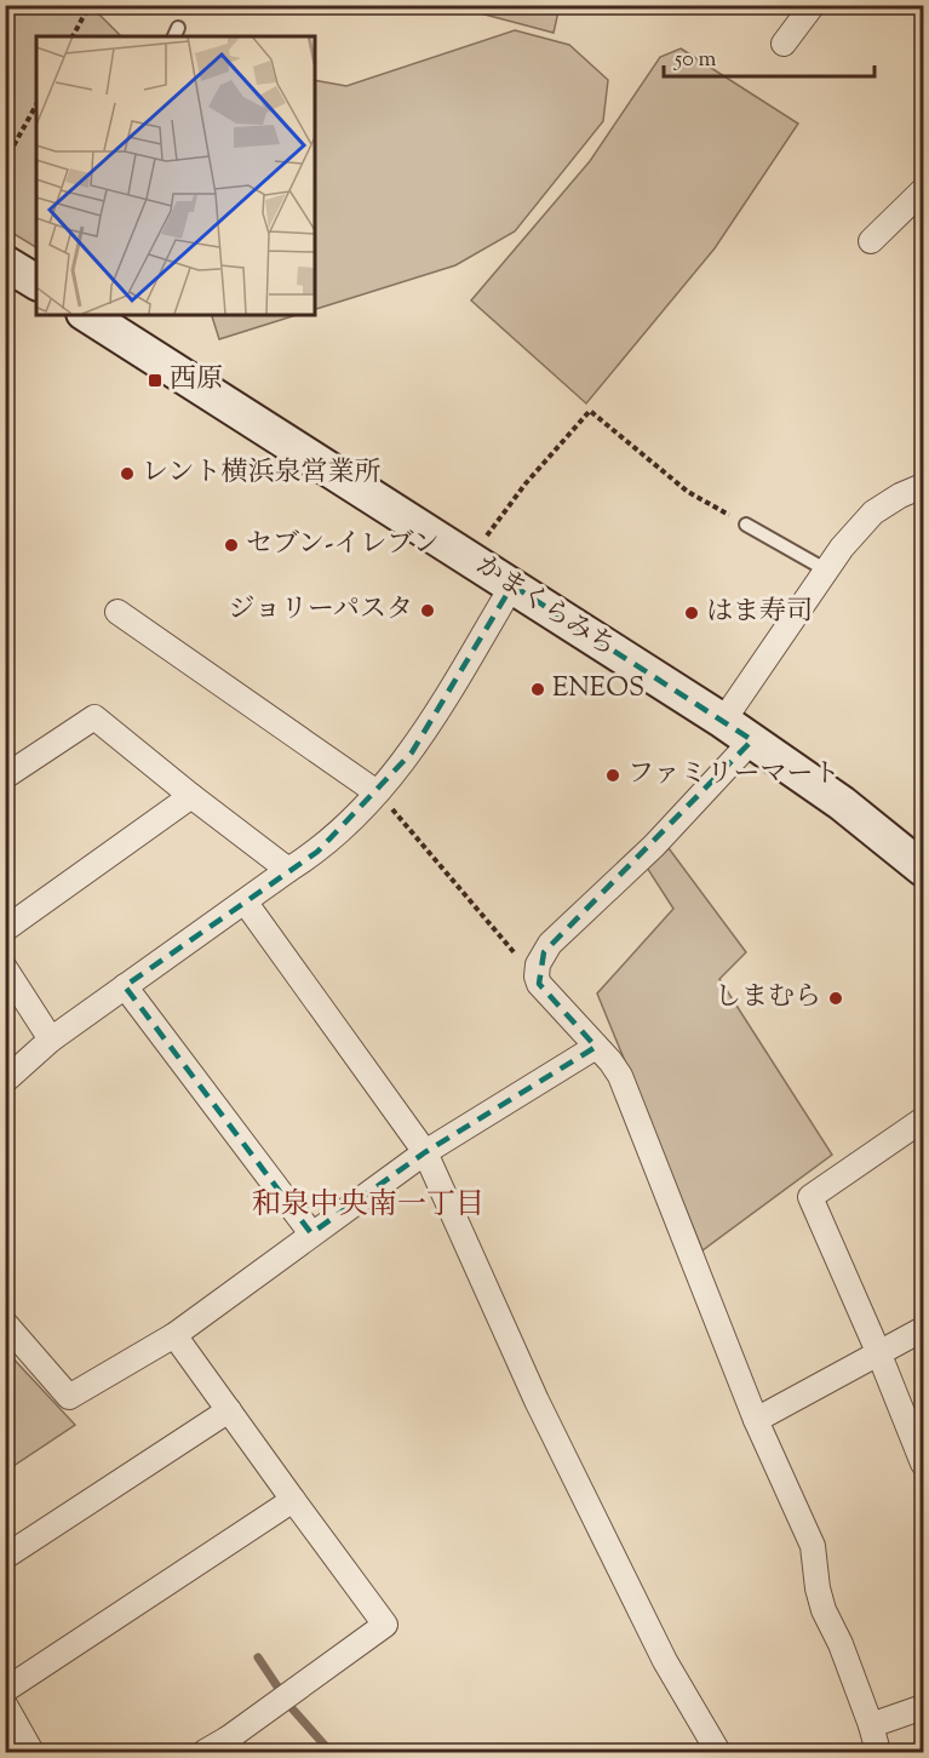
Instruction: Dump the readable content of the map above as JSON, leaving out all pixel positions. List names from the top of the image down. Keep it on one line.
{"streets":{"main road":["かまくらみち"]},"districts":["和泉中央南一丁目"],"places":{"transit":["西原"],"other":["レント横浜泉営業所","セブン-イレブン","ジョリーパスタ","はま寿司","ENEOS","ファミリーマート","しまむら"]},"scale_bar":"50 m"}
